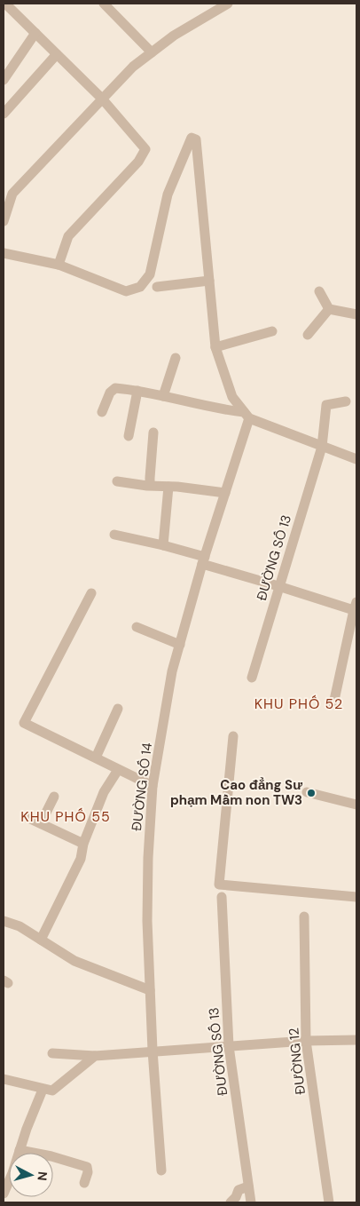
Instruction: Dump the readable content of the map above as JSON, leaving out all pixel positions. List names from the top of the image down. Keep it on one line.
{"streets":{"street":["ĐƯỜNG SỐ 13","ĐƯỜNG SỐ 14","ĐƯỜNG 12"]},"districts":["KHU PHỐ 52","KHU PHỐ 55"],"places":["Cao đẳng Sư phạm Mầm non TW3"],"north":"right"}
